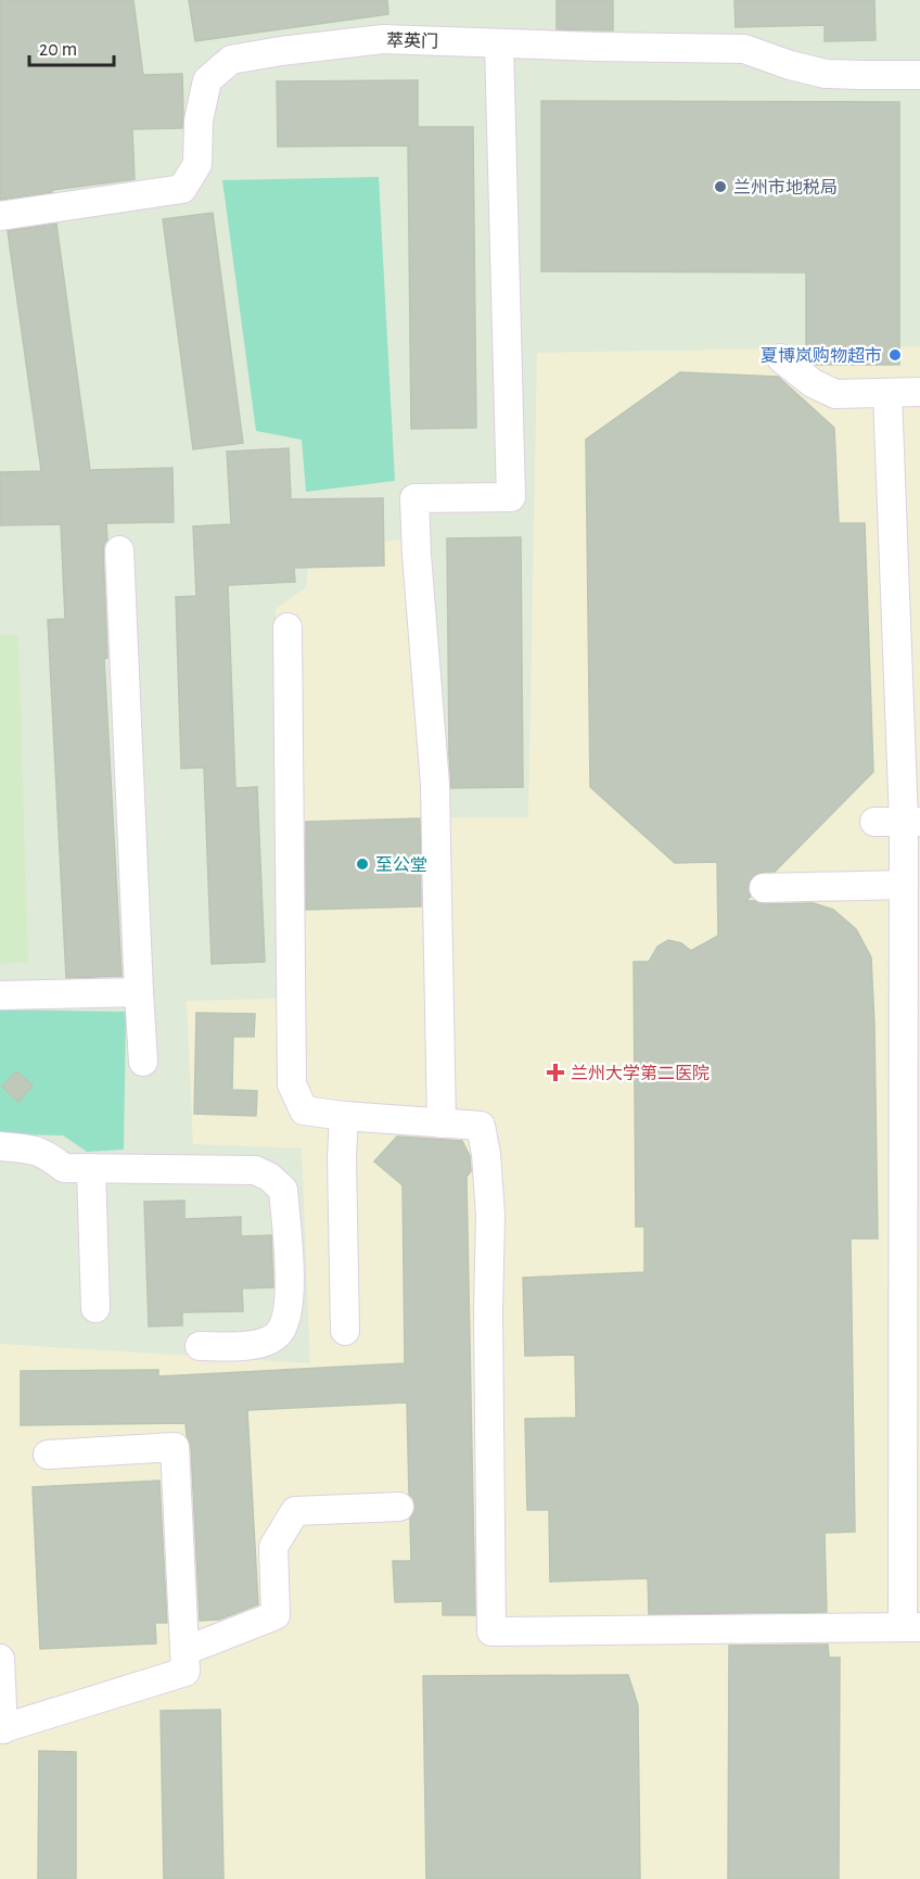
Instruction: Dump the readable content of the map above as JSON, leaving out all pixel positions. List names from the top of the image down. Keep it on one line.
{"streets":{"street":["萃英门"]},"places":{"other":["兰州市地税局","夏博岚购物超市","至公堂"],"health":["兰州大学第二医院"]},"scale_bar":"20 m"}
